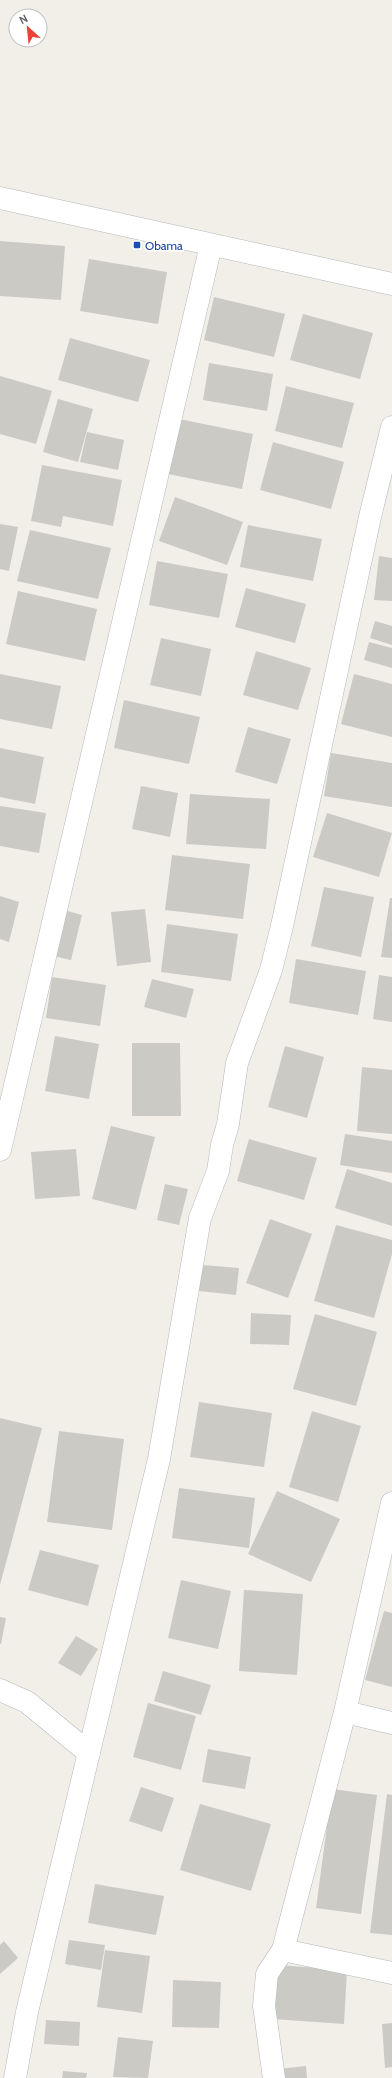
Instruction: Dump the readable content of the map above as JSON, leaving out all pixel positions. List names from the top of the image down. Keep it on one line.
{"places":{"transit":["Obama"]},"north":"top left"}
